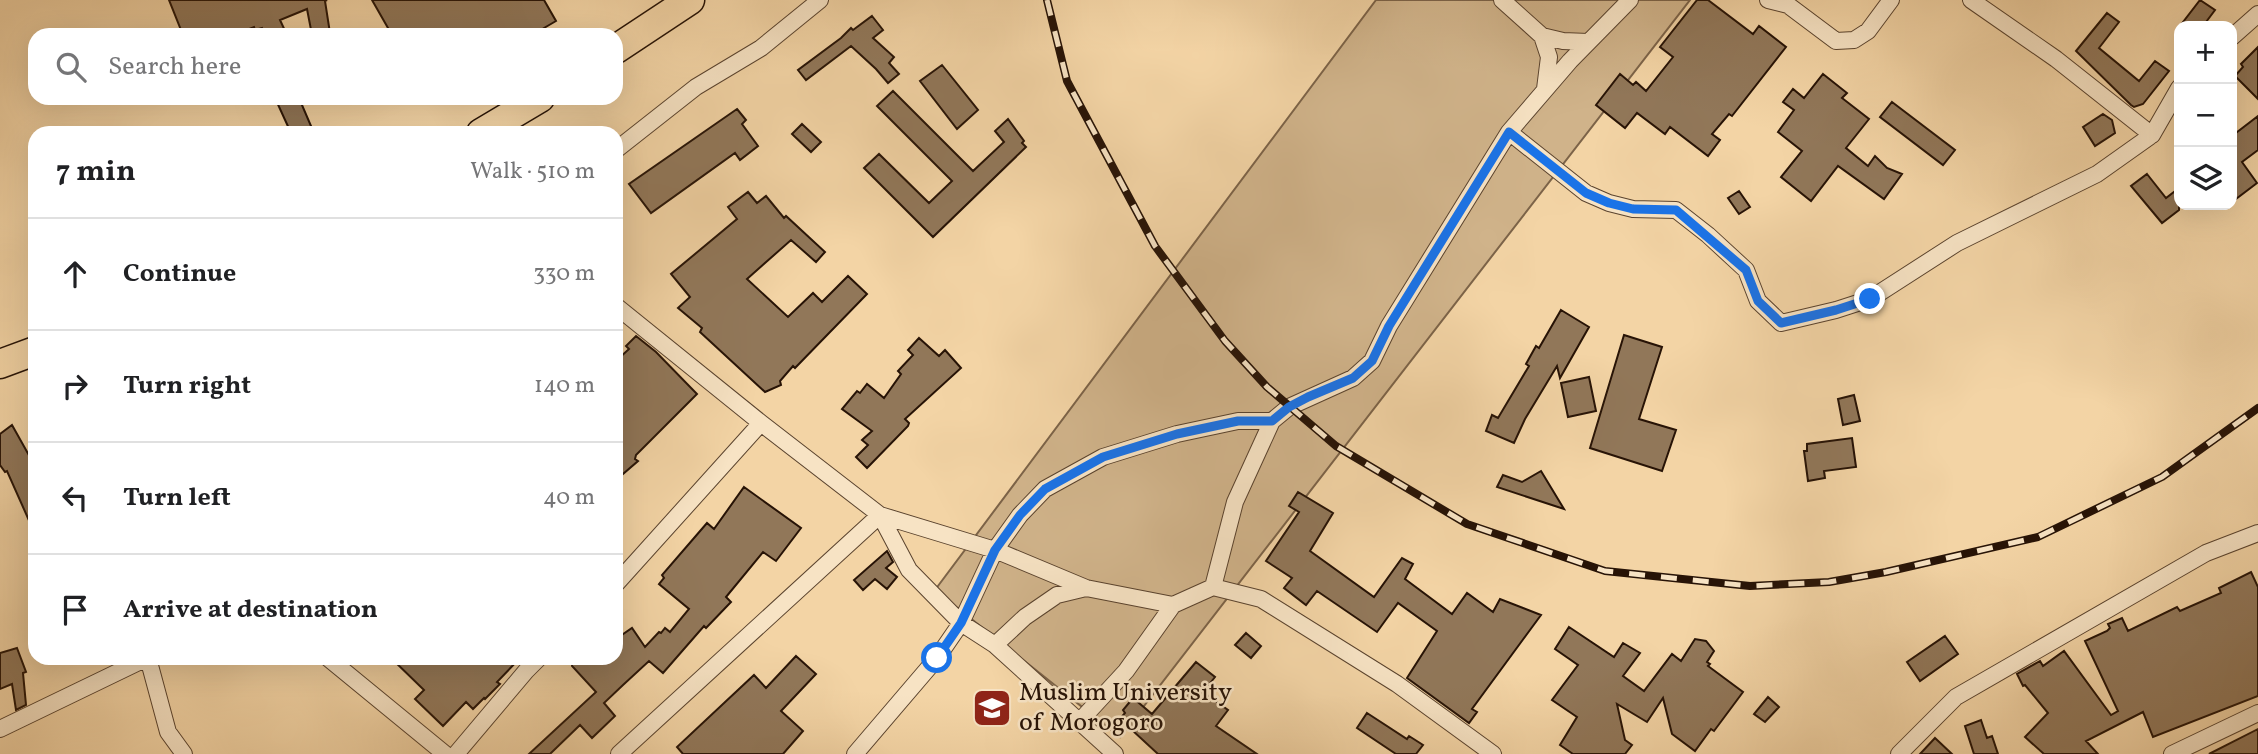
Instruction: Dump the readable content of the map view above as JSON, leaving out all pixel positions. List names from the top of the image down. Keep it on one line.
{"places":{"school or university":["Muslim University of Morogoro"]},"page":{"map_buttons":["+","−"],"search":"Search here","heading":["7 min","Walk · 510 m"],"list":[["Continue","330 m"],["Turn right","140 m"],["Turn left","40 m"],"Arrive at destination"]}}
